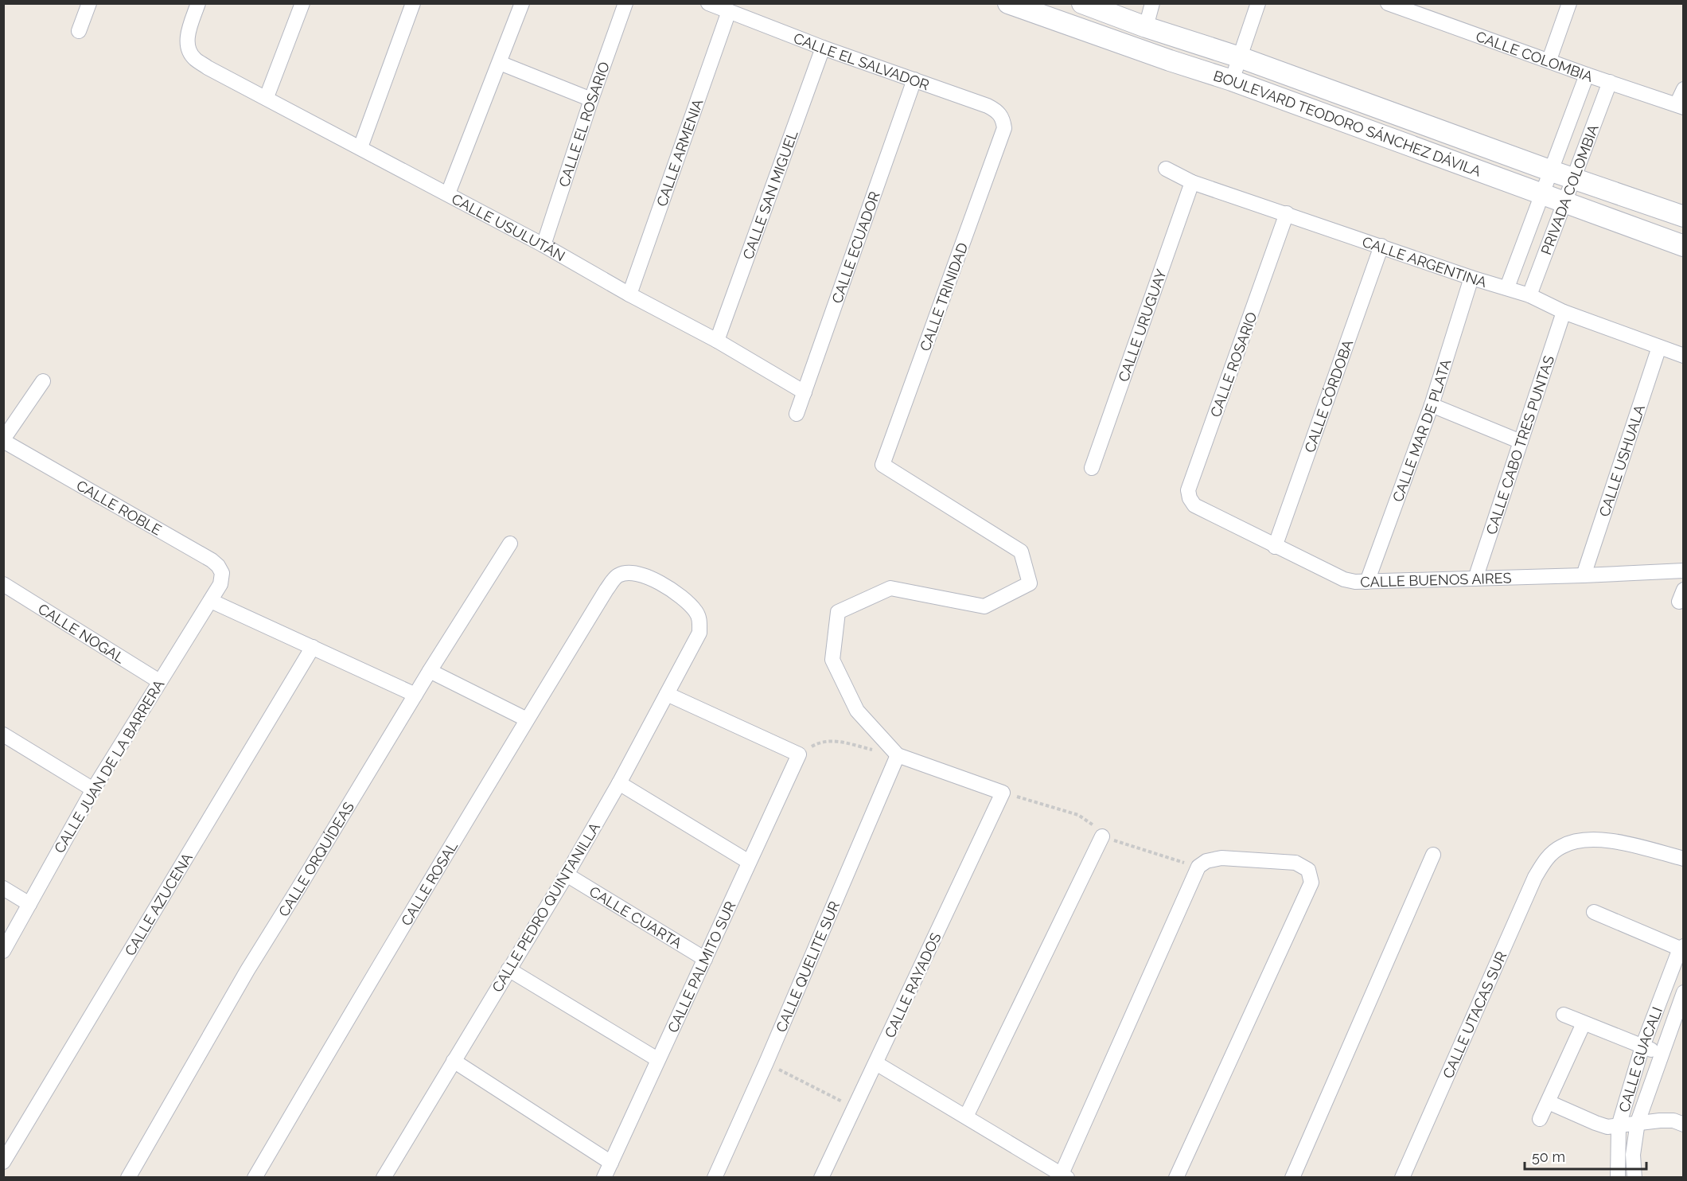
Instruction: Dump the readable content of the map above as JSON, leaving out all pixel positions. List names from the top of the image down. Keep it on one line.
{"streets":{"street":["CALLE COLOMBIA","CALLE EL SALVADOR","BOULEVARD TEODORO SÁNCHEZ DÁVILA","CALLE EL ROSARIO","CALLE ARMENIA","PRIVADA COLOMBIA","CALLE SAN MIGUEL","CALLE USULUTÁN","CALLE ECUADOR","CALLE ARGENTINA","CALLE TRINIDAD","CALLE URUGUAY","CALLE ROSARIO","CALLE CÓRDOBA","CALLE MAR DE PLATA","CALLE CABO TRES PUNTAS","CALLE USHUALA","CALLE ROBLE","CALLE BUENOS AIRES","CALLE NOGAL","CALLE JUAN DE LA BARRERA","CALLE ORQUÍDEAS","CALLE ROSAL","CALLE AZUCENA","CALLE PEDRO QUINTANILLA","CALLE CUARTA","CALLE PALMITO SUR","CALLE QUELITE SUR","CALLE RAYADOS","CALLE UTACAS SUR","CALLE GUACALI"]},"crossings":[["CALLE COLOMBIA","PRIVADA COLOMBIA"],["CALLE EL SALVADOR","CALLE ARMENIA"],["CALLE EL SALVADOR","CALLE SAN MIGUEL"],["CALLE EL SALVADOR","CALLE ECUADOR"],["CALLE EL SALVADOR","CALLE TRINIDAD"],["BOULEVARD TEODORO SÁNCHEZ DÁVILA","PRIVADA COLOMBIA"],["CALLE EL ROSARIO","CALLE USULUTÁN"],["CALLE ARMENIA","CALLE USULUTÁN"],["PRIVADA COLOMBIA","CALLE ARGENTINA"],["CALLE SAN MIGUEL","CALLE USULUTÁN"],["CALLE USULUTÁN","CALLE ECUADOR"],["CALLE ARGENTINA","CALLE URUGUAY"],["CALLE ARGENTINA","CALLE ROSARIO"],["CALLE ARGENTINA","CALLE CÓRDOBA"],["CALLE ARGENTINA","CALLE MAR DE PLATA"],["CALLE ARGENTINA","CALLE CABO TRES PUNTAS"],["CALLE ARGENTINA","CALLE USHUALA"],["CALLE TRINIDAD","CALLE QUELITE SUR"],["CALLE TRINIDAD","CALLE RAYADOS"],["CALLE ROSARIO","CALLE BUENOS AIRES"],["CALLE CÓRDOBA","CALLE BUENOS AIRES"],["CALLE MAR DE PLATA","CALLE BUENOS AIRES"],["CALLE CABO TRES PUNTAS","CALLE BUENOS AIRES"],["CALLE USHUALA","CALLE BUENOS AIRES"],["CALLE ROBLE","CALLE JUAN DE LA BARRERA"],["CALLE NOGAL","CALLE JUAN DE LA BARRERA"],["CALLE ROSAL","CALLE PEDRO QUINTANILLA"],["CALLE PEDRO QUINTANILLA","CALLE CUARTA"],["CALLE CUARTA","CALLE PALMITO SUR"],["CALLE QUELITE SUR","CALLE RAYADOS"]],"scale_bar":"50 m"}
